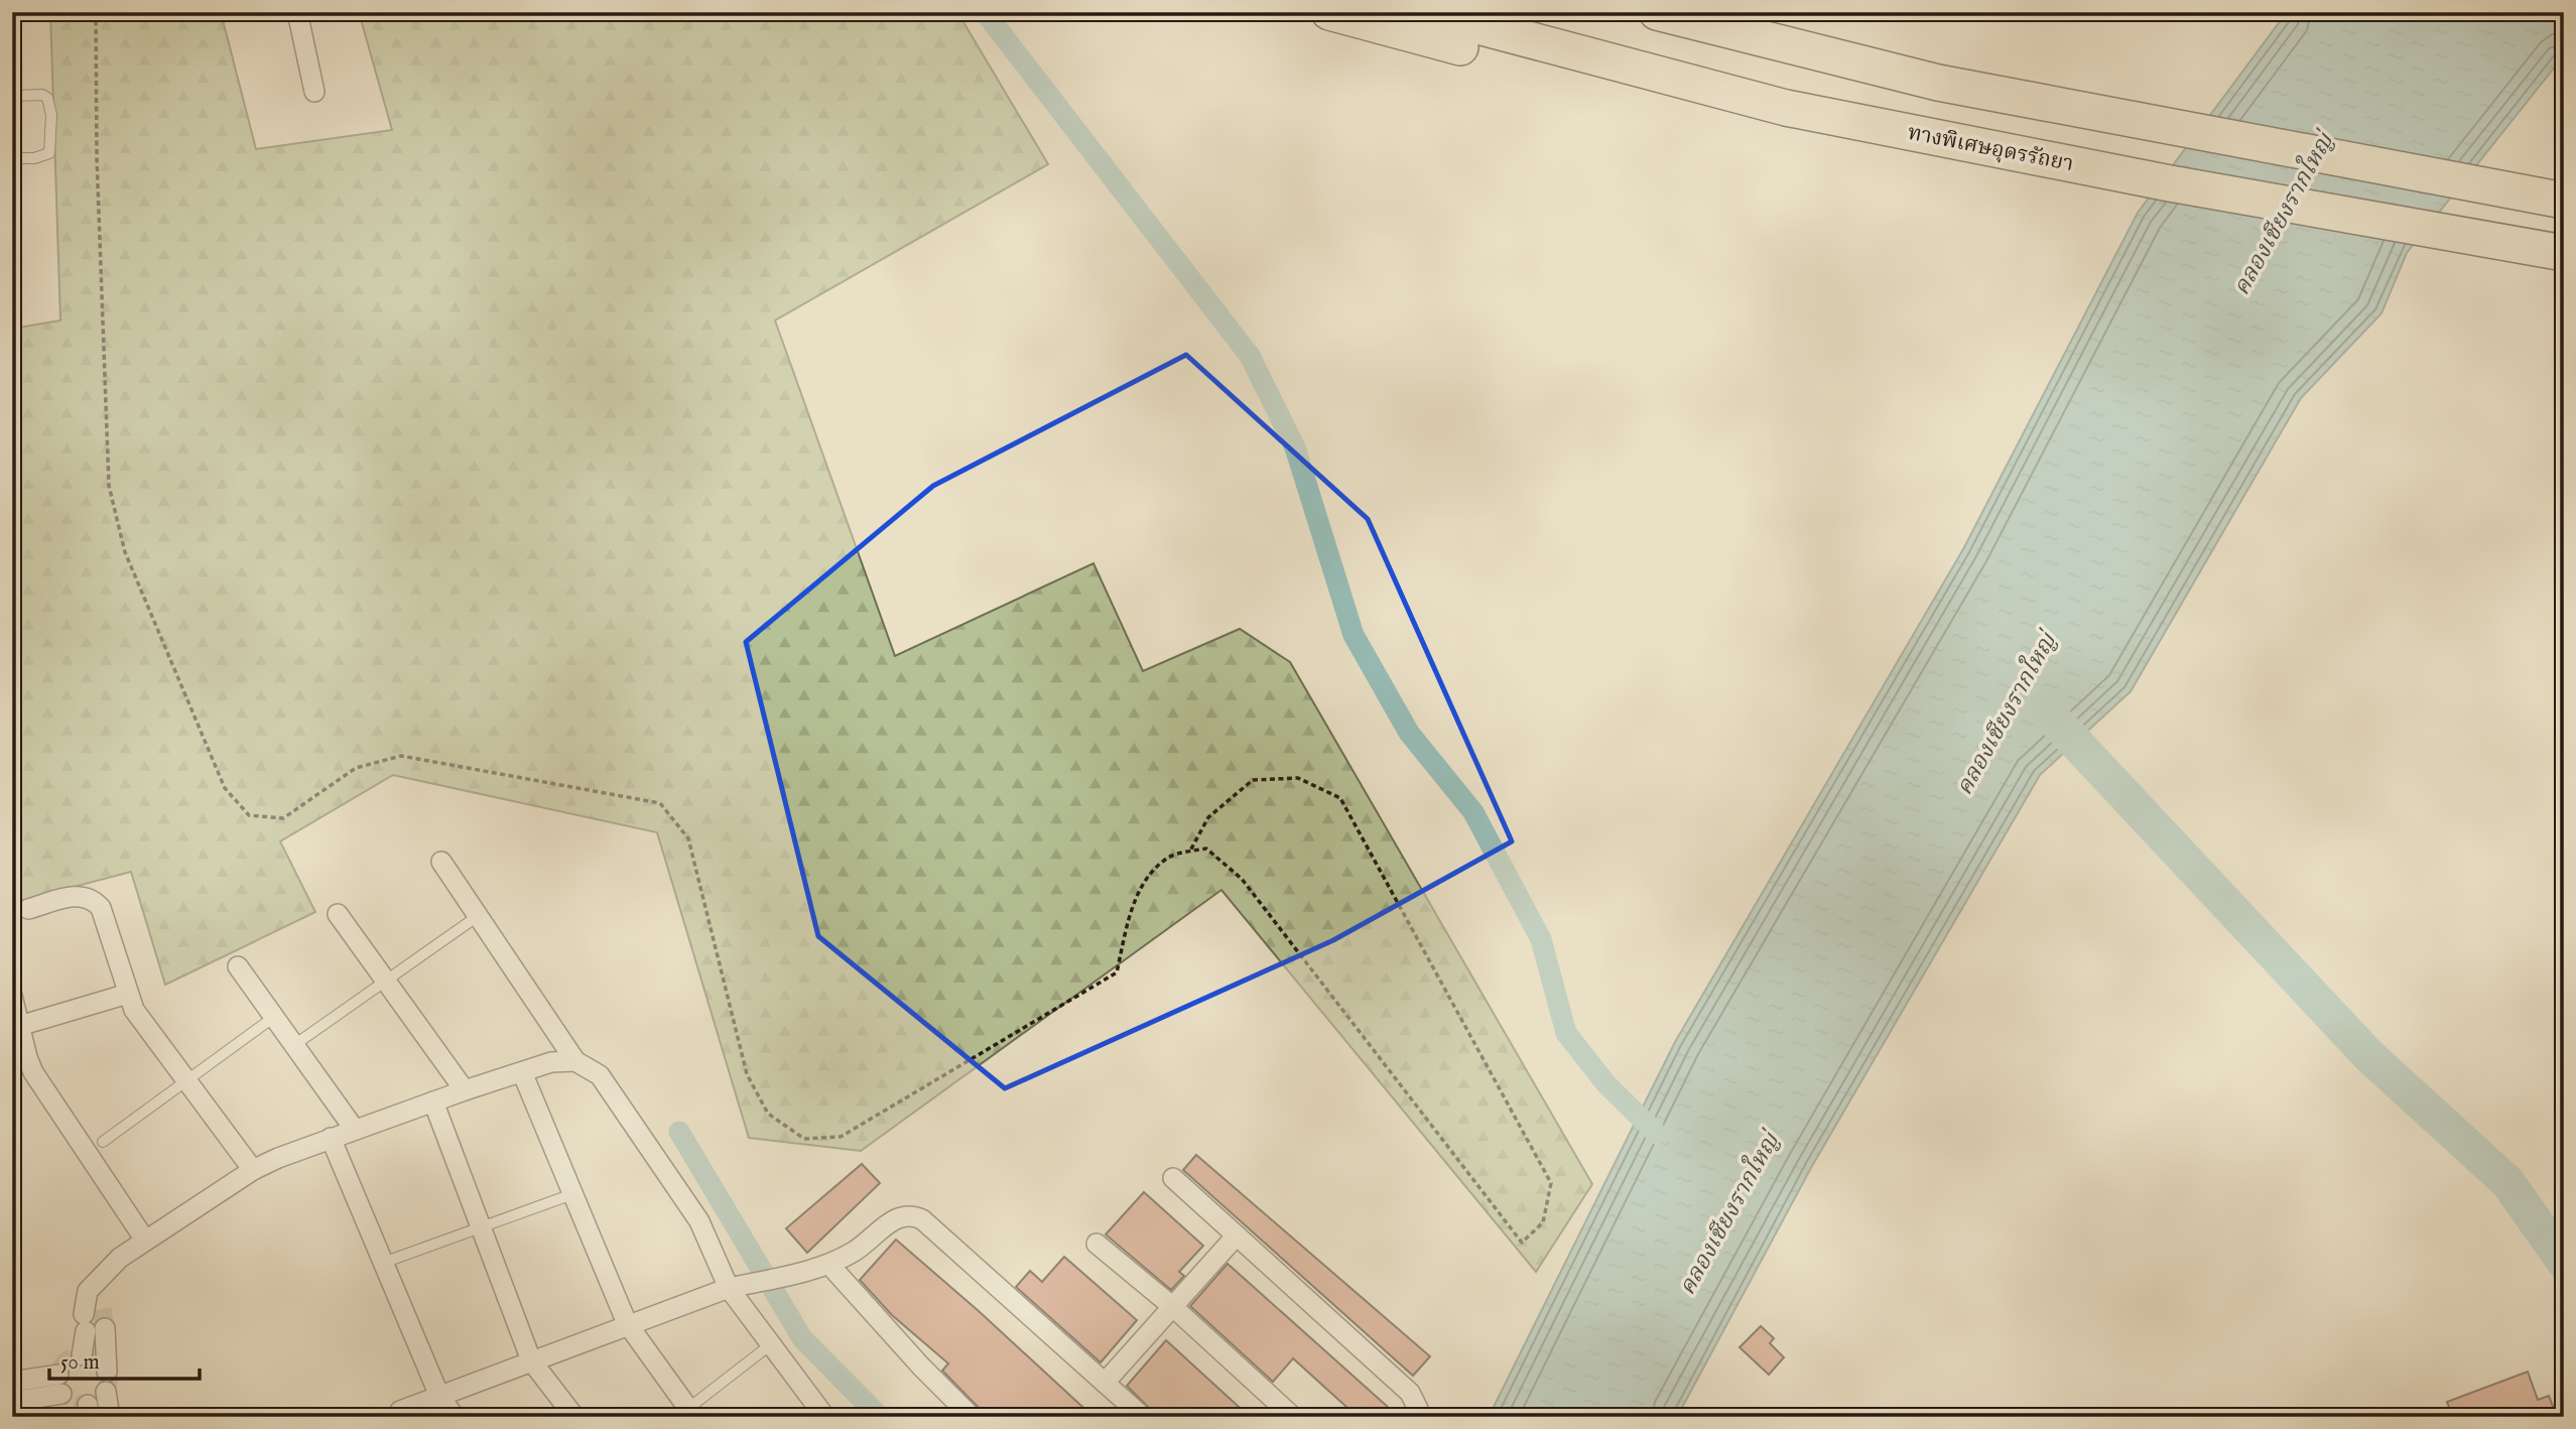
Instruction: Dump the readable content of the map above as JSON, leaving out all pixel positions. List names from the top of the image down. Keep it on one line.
{"streets":{"highway":["ทางพิเศษอุดรรัถยา"]},"water":["คลองเชียงรากใหญ่"],"scale_bar":"50 m"}
